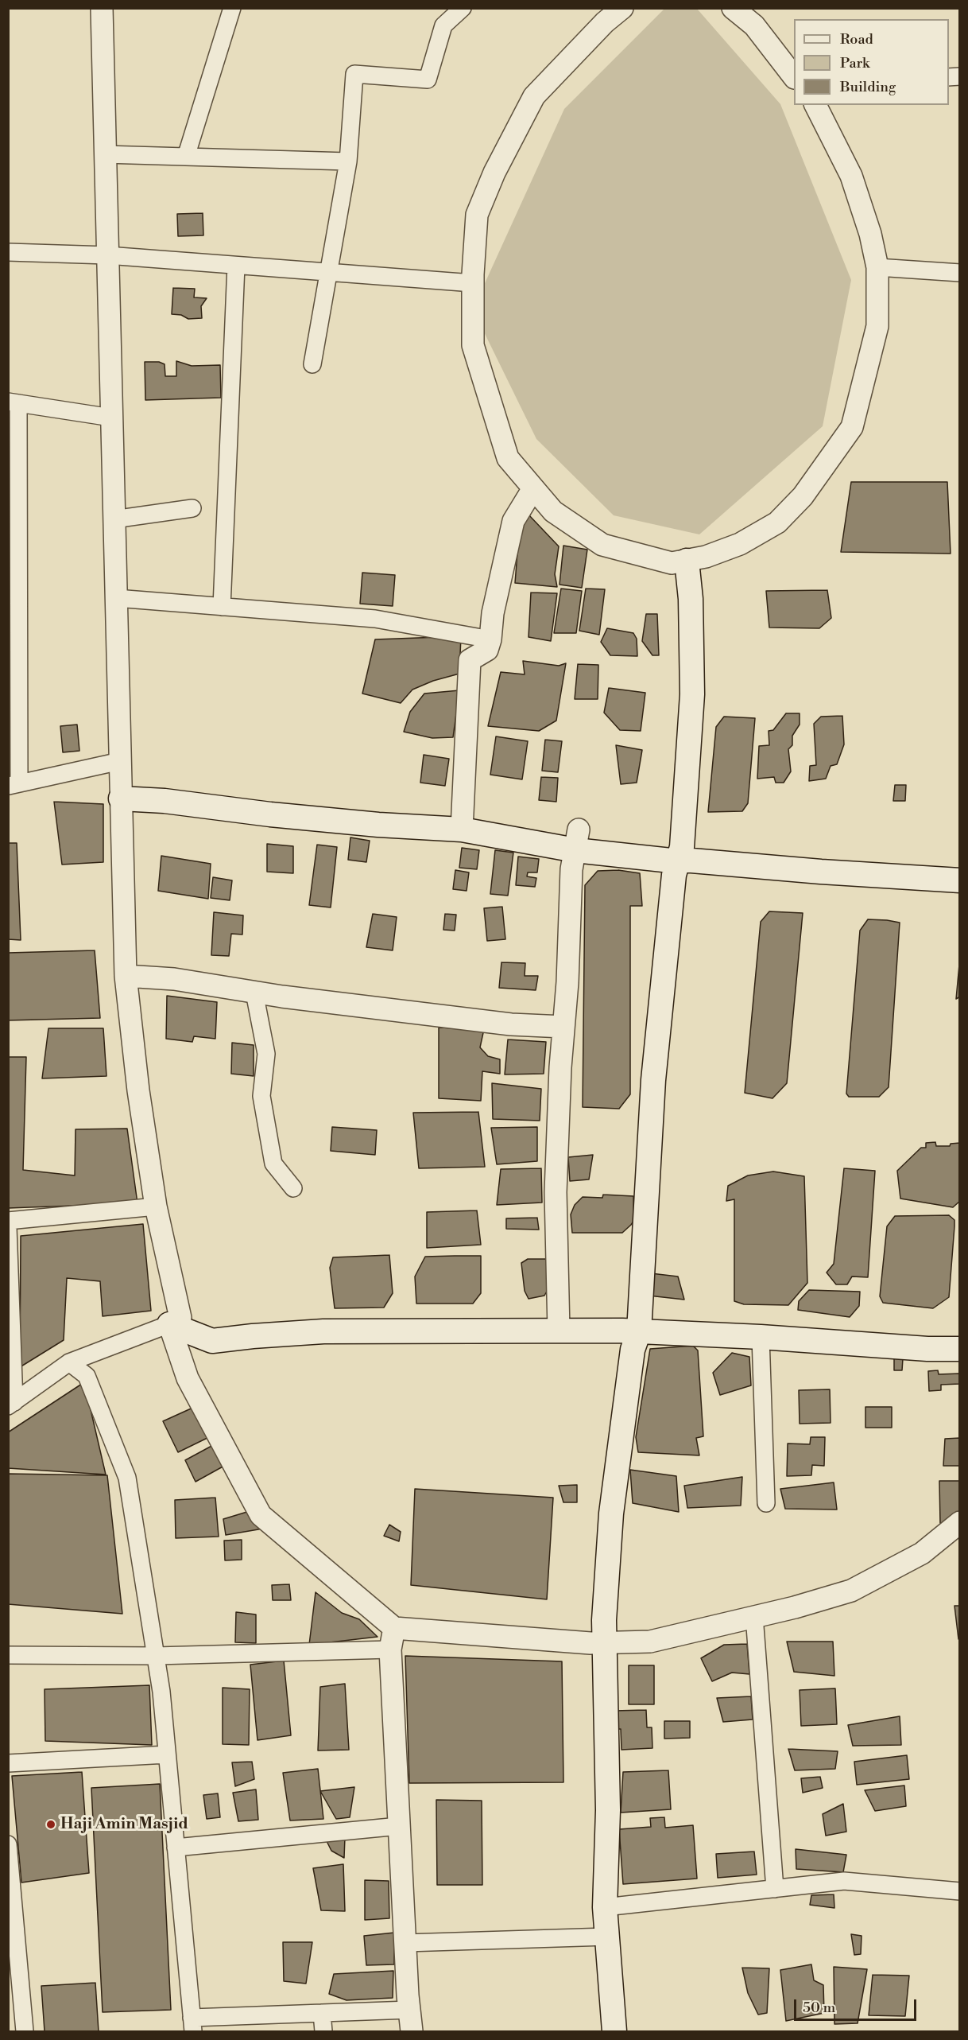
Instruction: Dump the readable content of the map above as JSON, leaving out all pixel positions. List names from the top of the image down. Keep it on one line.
{"places":["Haji Amin Masjid"],"legend":["Road","Park","Building"],"scale_bar":"50 m"}
